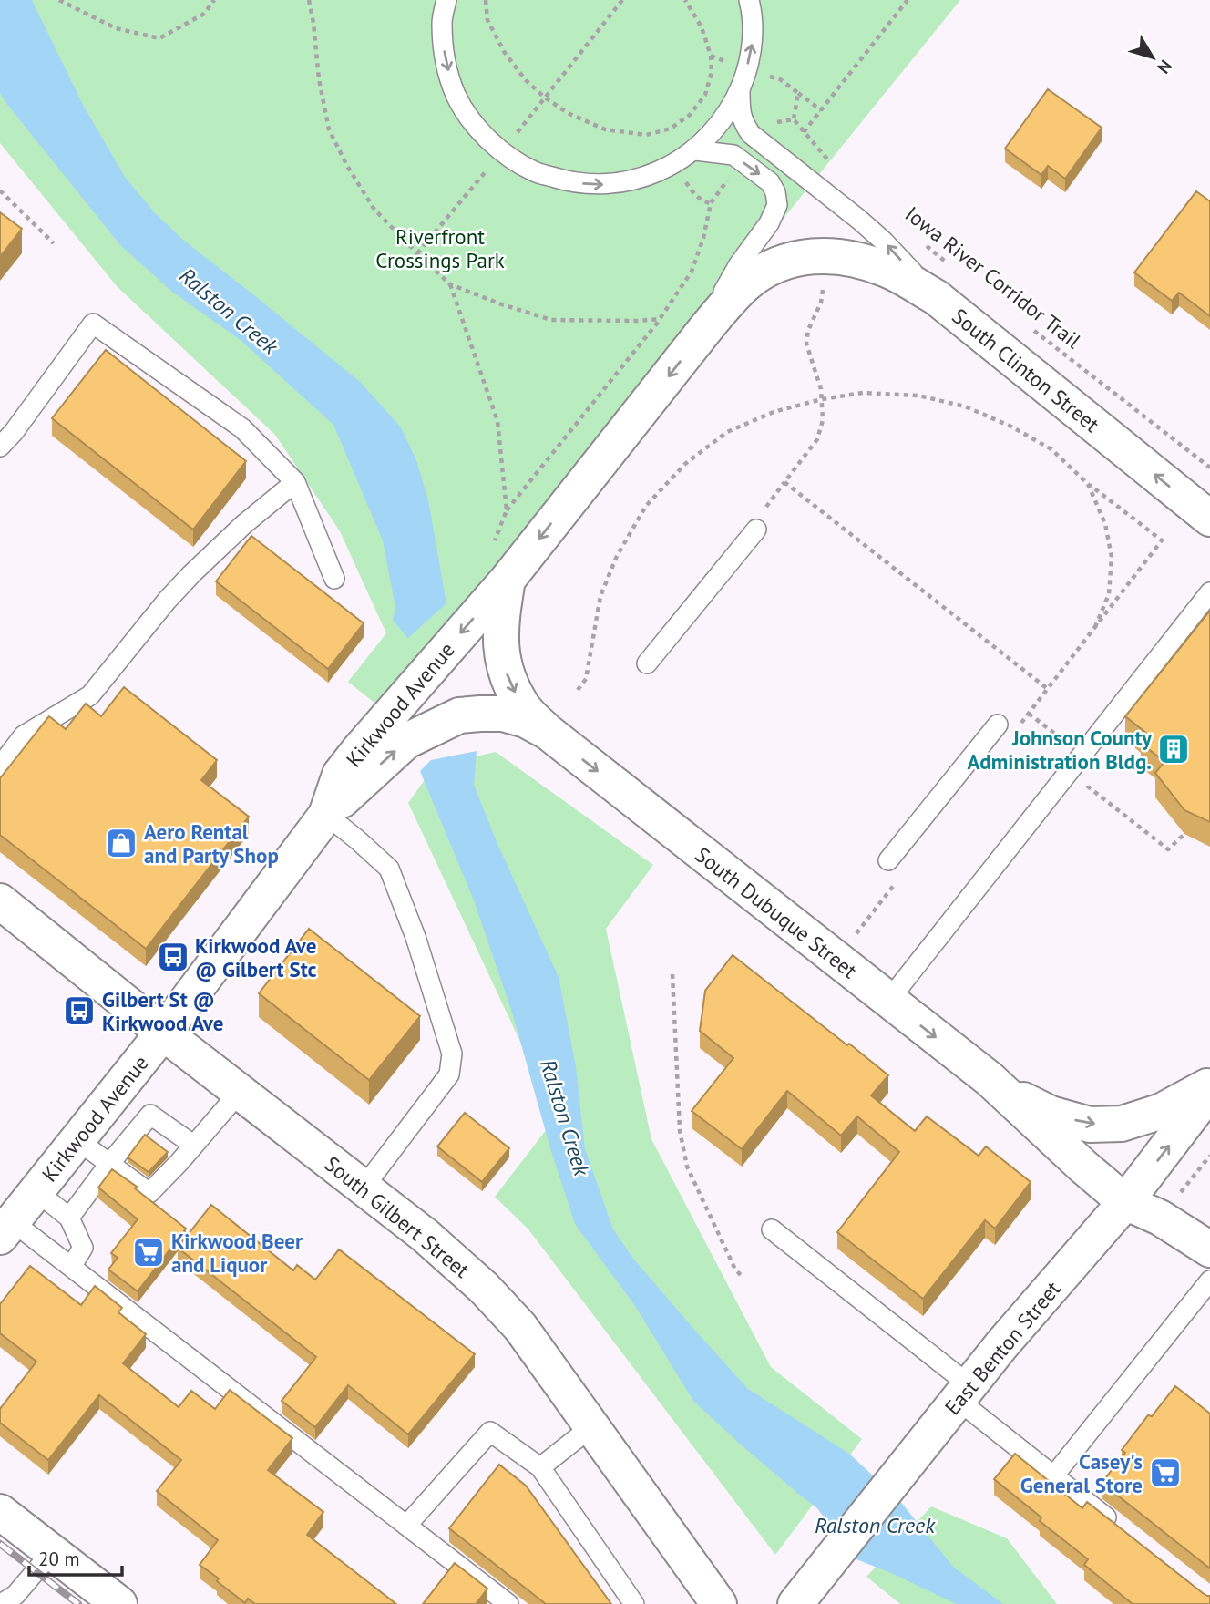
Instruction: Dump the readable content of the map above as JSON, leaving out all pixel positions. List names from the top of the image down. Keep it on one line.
{"streets":{"street":["South Clinton Street","Kirkwood Avenue","South Dubuque Street","South Gilbert Street","East Benton Street"],"path":["Iowa River Corridor Trail"]},"crossings":[["South Clinton Street","Kirkwood Avenue"],["Kirkwood Avenue","South Dubuque Street"],["Kirkwood Avenue","South Gilbert Street"],["South Dubuque Street","East Benton Street"]],"one_way":["South Clinton Street","Kirkwood Avenue","South Dubuque Street"],"water":["Ralston Creek"],"parks":["Riverfront Crossings Park"],"places":{"building":["Johnson County Administration Bldg."],"shop":["Aero Rental and Party Shop"],"bus stop":["Kirkwood Ave @ Gilbert Stc","Gilbert St @ Kirkwood Ave"],"supermarket":["Kirkwood Beer and Liquor","Casey's General Store"]},"scale_bar":"20 m","north":"bottom right"}
